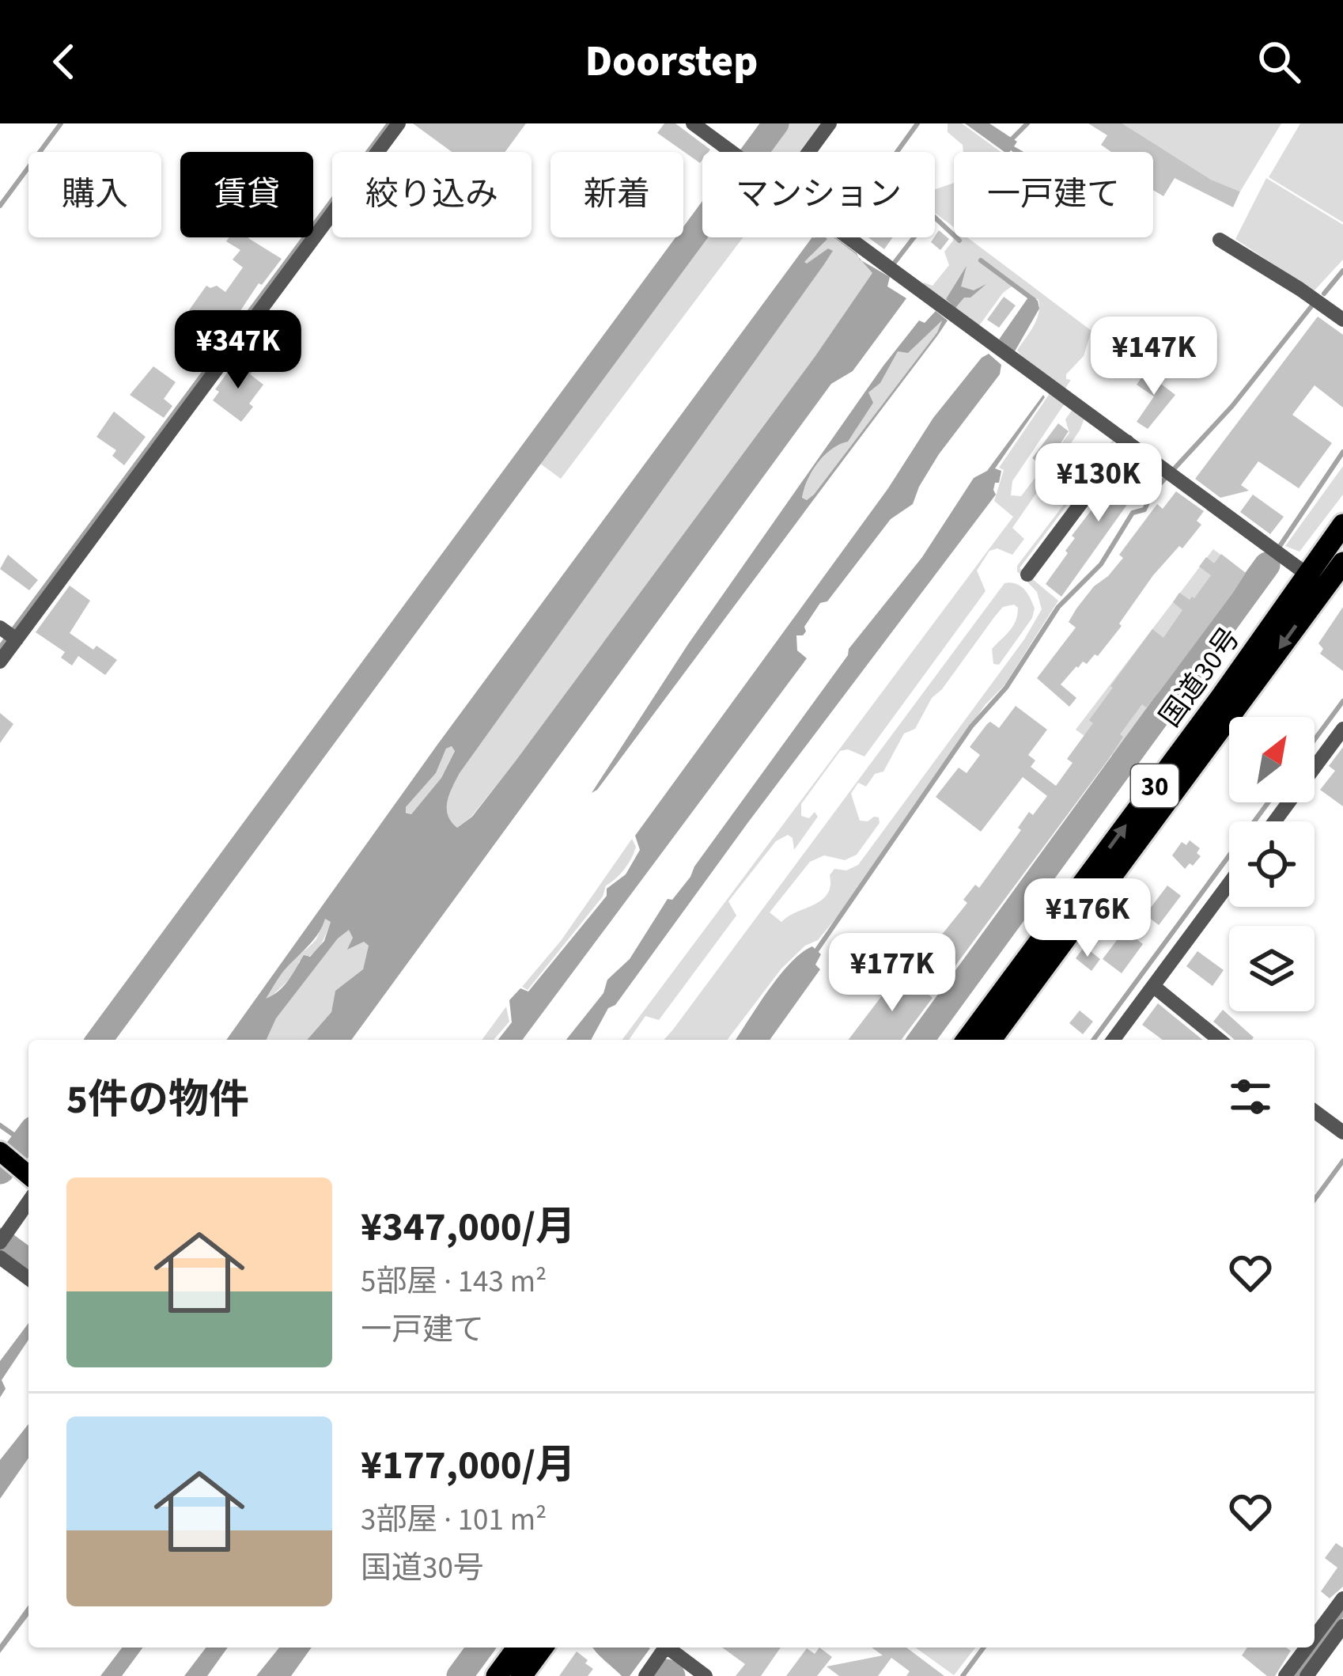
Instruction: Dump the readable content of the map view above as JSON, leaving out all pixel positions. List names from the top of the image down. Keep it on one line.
{"streets":{"highway":["国道30号","30"]},"north":"top right","page":{"header":"Doorstep","chip":["購入","賃貸","絞り込み","新着","マンション","一戸建て"],"price":["¥347K","¥147K","¥130K","¥176K","¥177K"],"heading":"5件の物件","list":[{"name":"¥347,000/月","note":"5部屋 · 143 m² · 一戸建て"},{"name":"¥177,000/月","note":"3部屋 · 101 m² · 国道30号"}]}}
